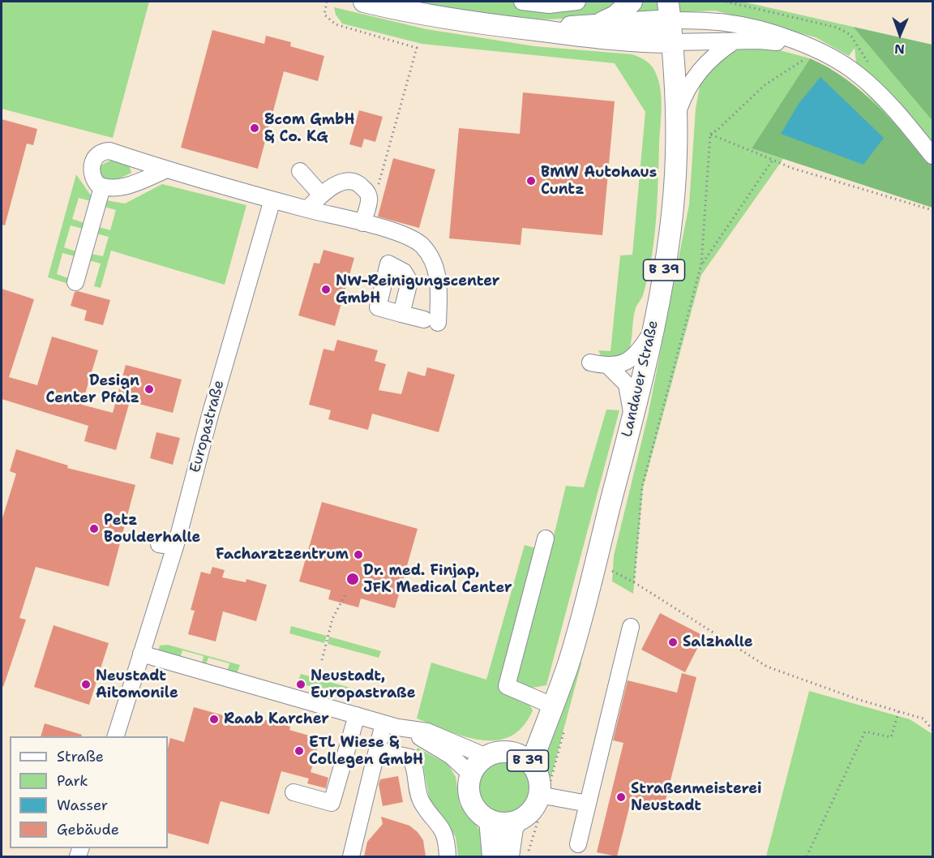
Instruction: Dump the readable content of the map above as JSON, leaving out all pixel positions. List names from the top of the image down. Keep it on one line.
{"streets":{"main road":["B 39","Landauer Straße"],"street":["Europastraße"]},"crossings":[["B 39","Landauer Straße"]],"places":["8com GmbH & Co. KG","BMW Autohaus Cuntz","NW-Reinigungscenter GmbH","Design Center Pfalz","Petz Boulderhalle","Facharztzentrum","Dr. med. Finjap, JFK Medical Center","Salzhalle","Neustadt Aitomonile","Neustadt, Europastraße","Raab Karcher","ETL Wiese & Collegen GmbH","Straßenmeisterei Neustadt"],"legend":["Straße","Park","Wasser","Gebäude"],"north":"bottom"}
